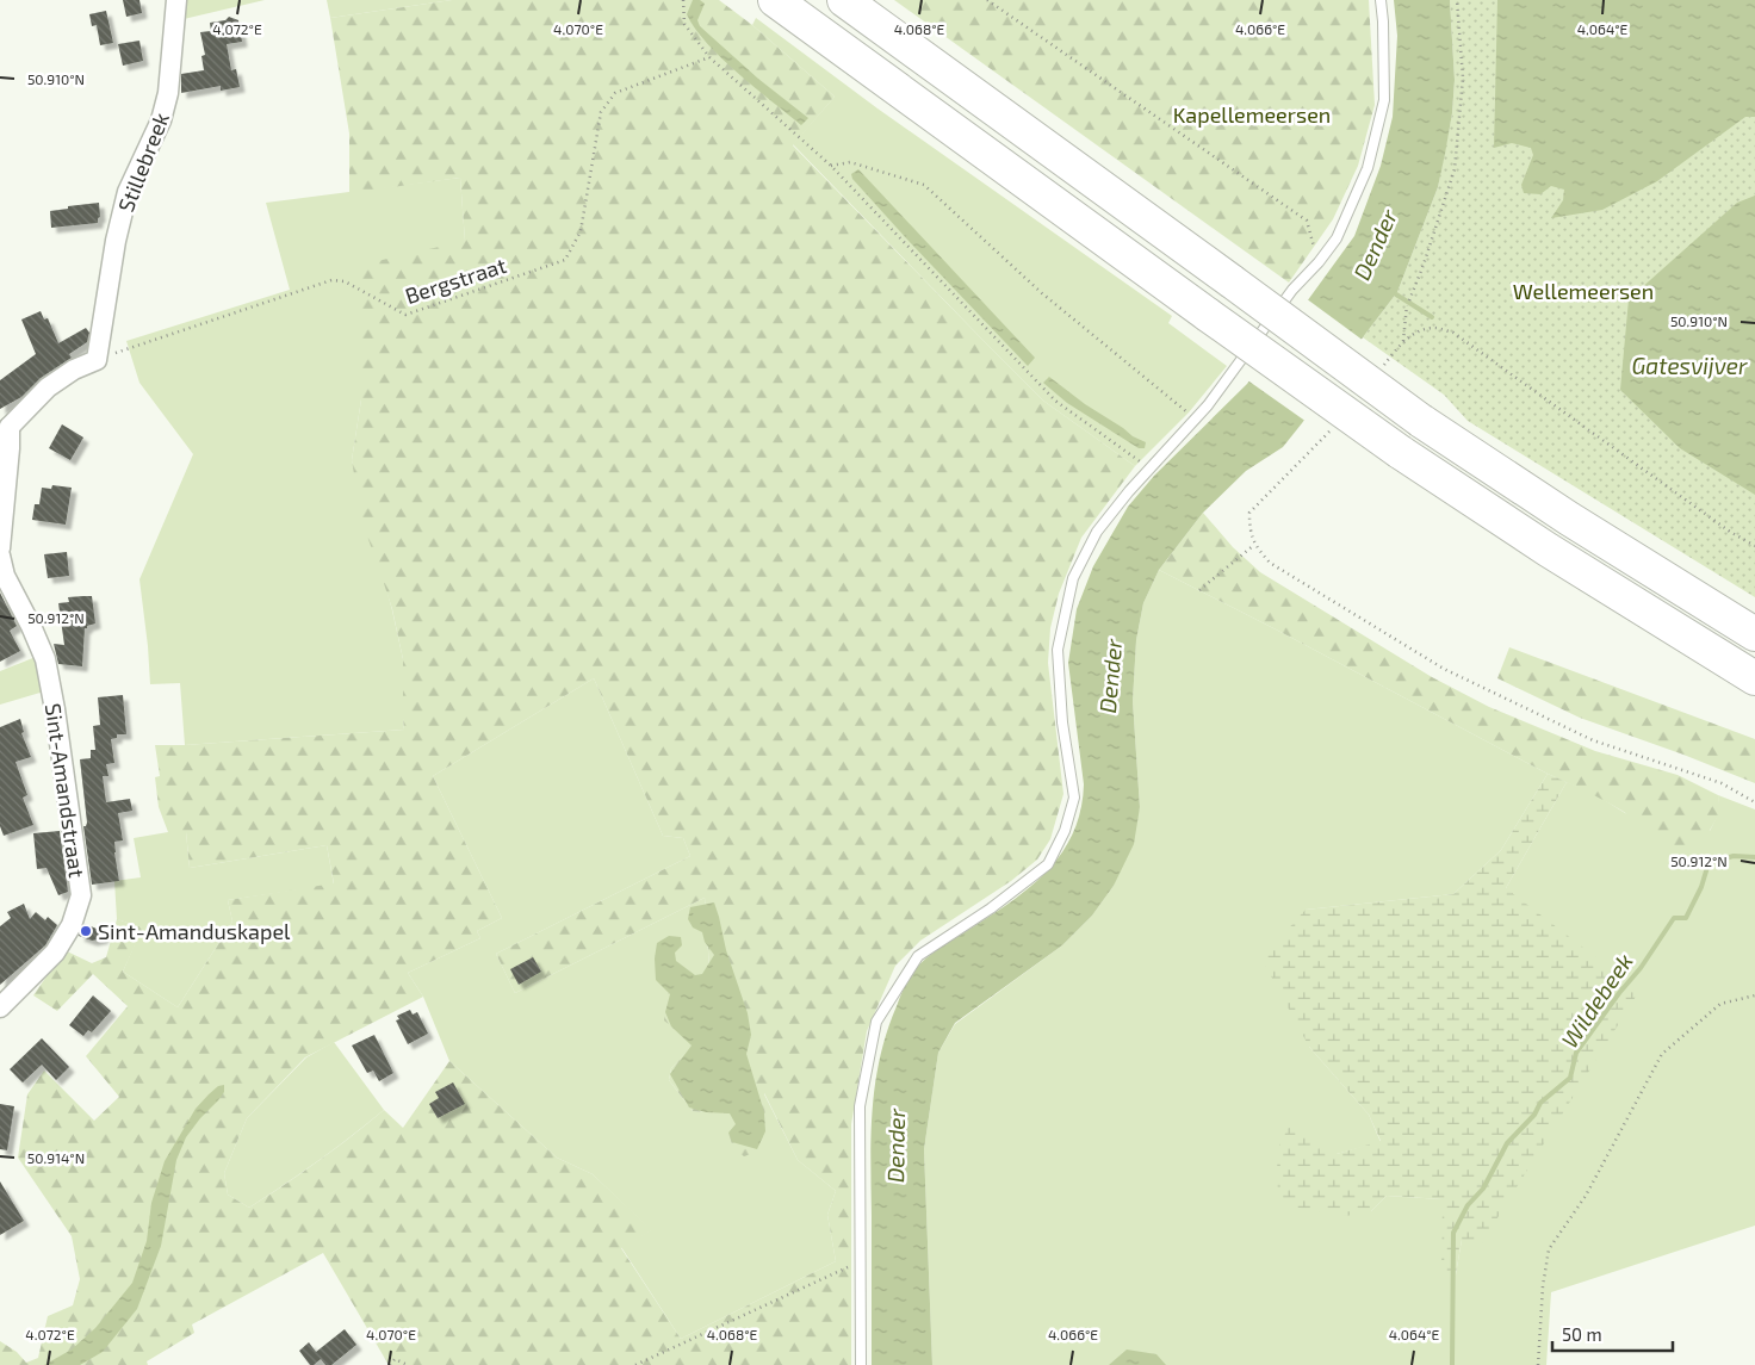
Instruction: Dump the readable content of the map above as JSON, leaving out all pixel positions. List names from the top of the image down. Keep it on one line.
{"streets":{"street":["Stillebreek","Sint-Amandstraat"],"path":["Bergstraat"]},"crossings":[["Stillebreek","Bergstraat"]],"water":["Dender","Gatesvijver","Wildebeek"],"parks":["Kapellemeersen","Wellemeersen"],"places":["Sint-Amanduskapel"],"scale_bar":"50 m","coordinates":["4.072°E","4.070°E","4.068°E","4.066°E","4.064°E","50.910°N","50.912°N","50.914°N"]}
